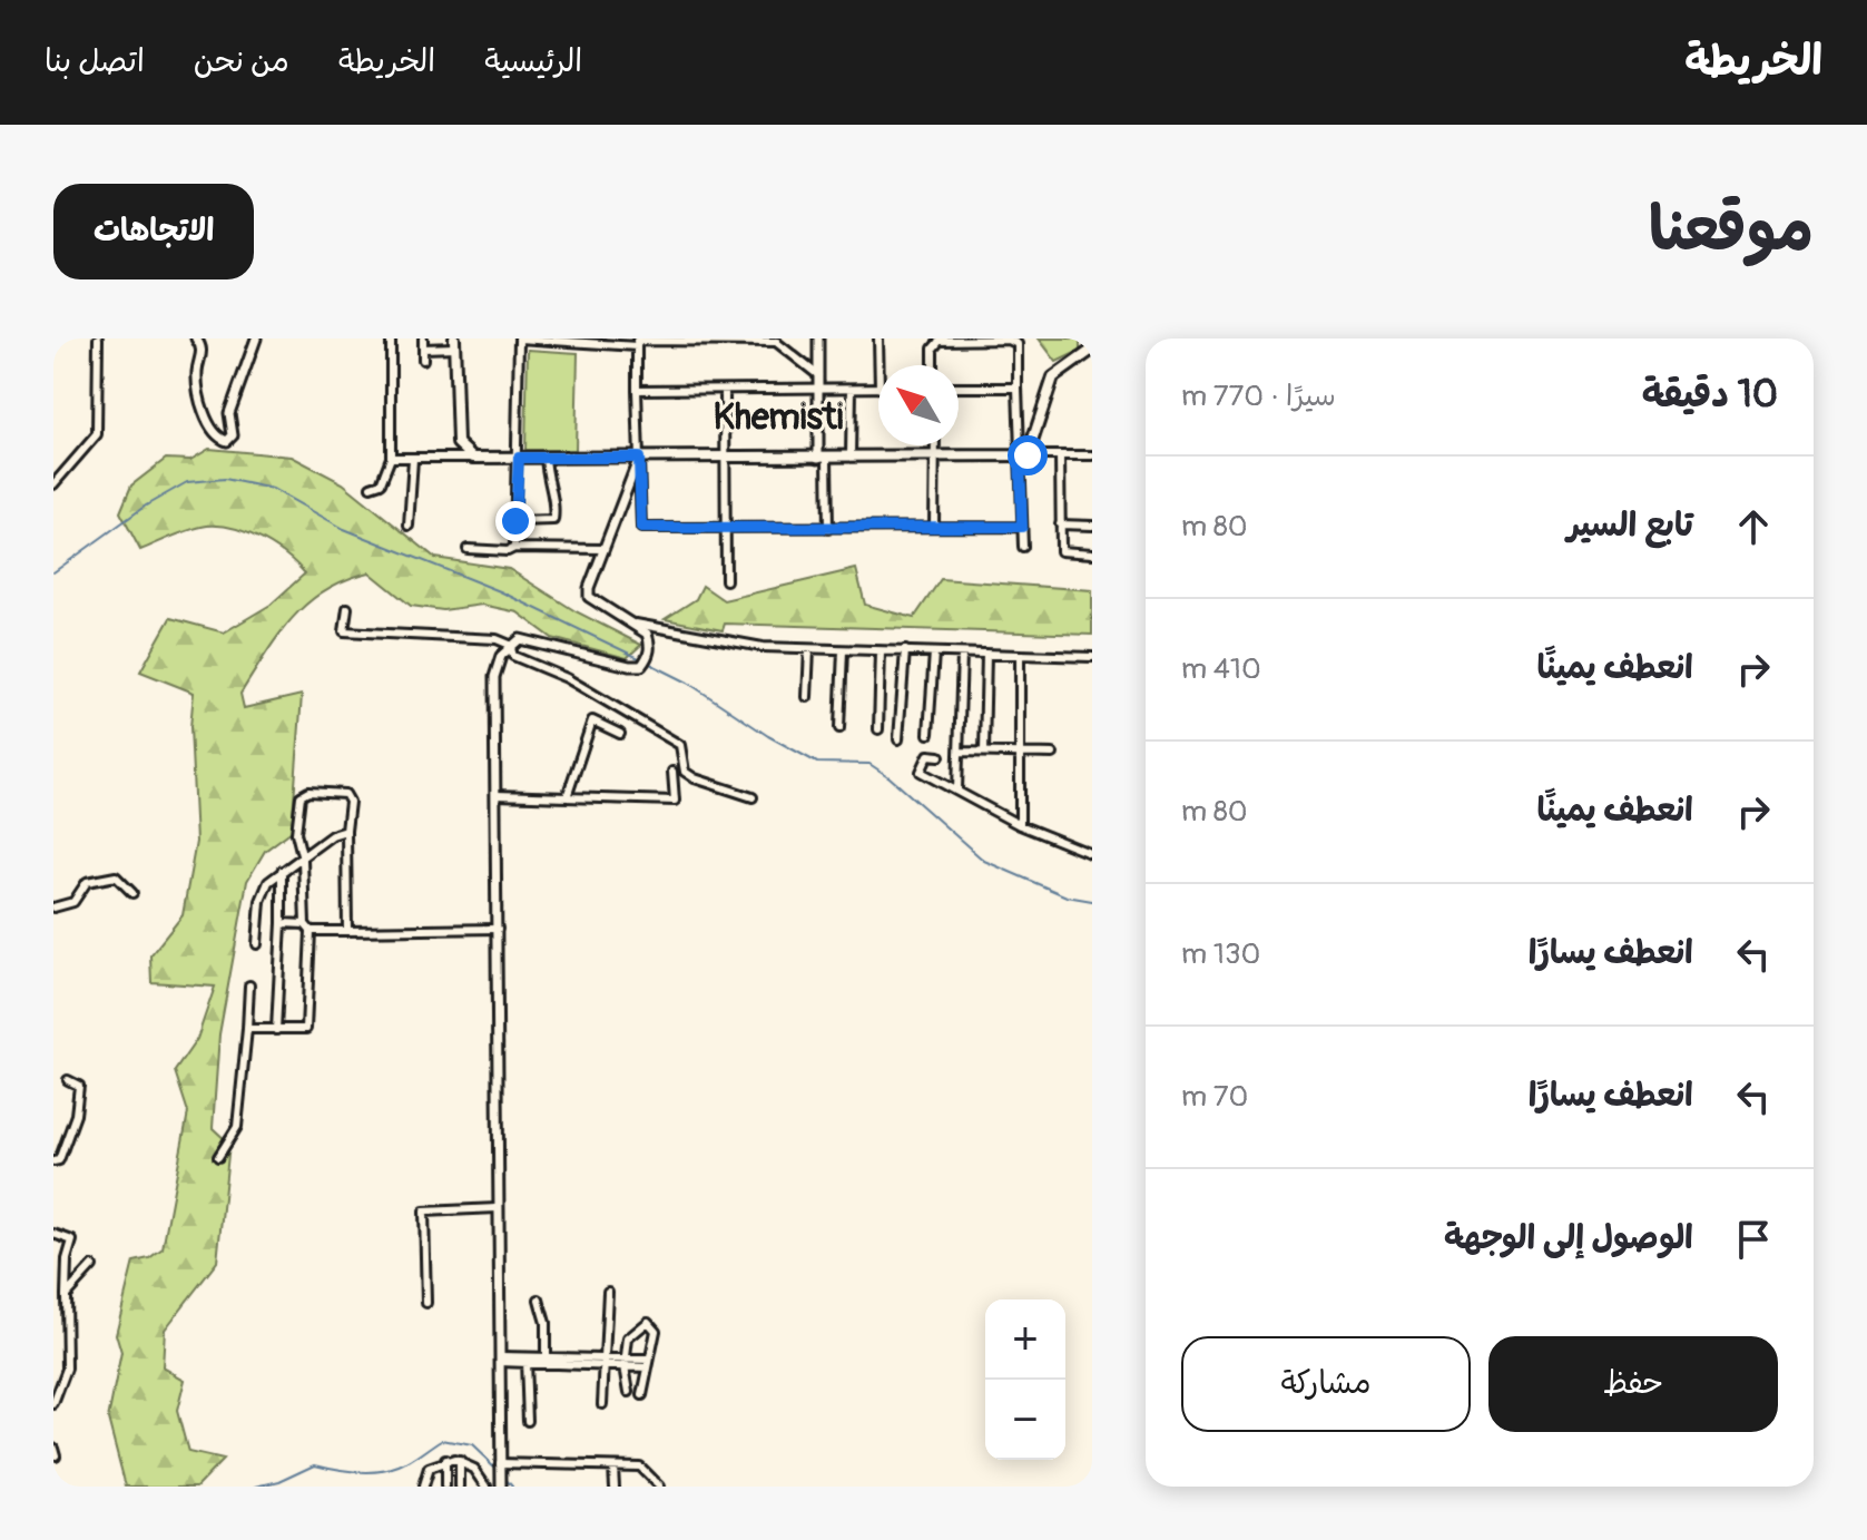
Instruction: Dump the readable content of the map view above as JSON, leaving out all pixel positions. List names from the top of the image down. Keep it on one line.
{"districts":["Khemisti"],"north":"top left","page":{"header":"الخريطة","nav":["الرئيسية","الخريطة","من نحن","اتصل بنا"],"title":"موقعنا","buttons":["الاتجاهات",["حفظ","مشاركة"]],"heading":["10 دقيقة","سيرًا · 770 m"],"list":[["تابع السير","80 m"],["انعطف يمينًا","410 m"],["انعطف يمينًا","80 m"],["انعطف يسارًا","130 m"],["انعطف يسارًا","70 m"],"الوصول إلى الوجهة"],"map_buttons":["+","−"]}}
